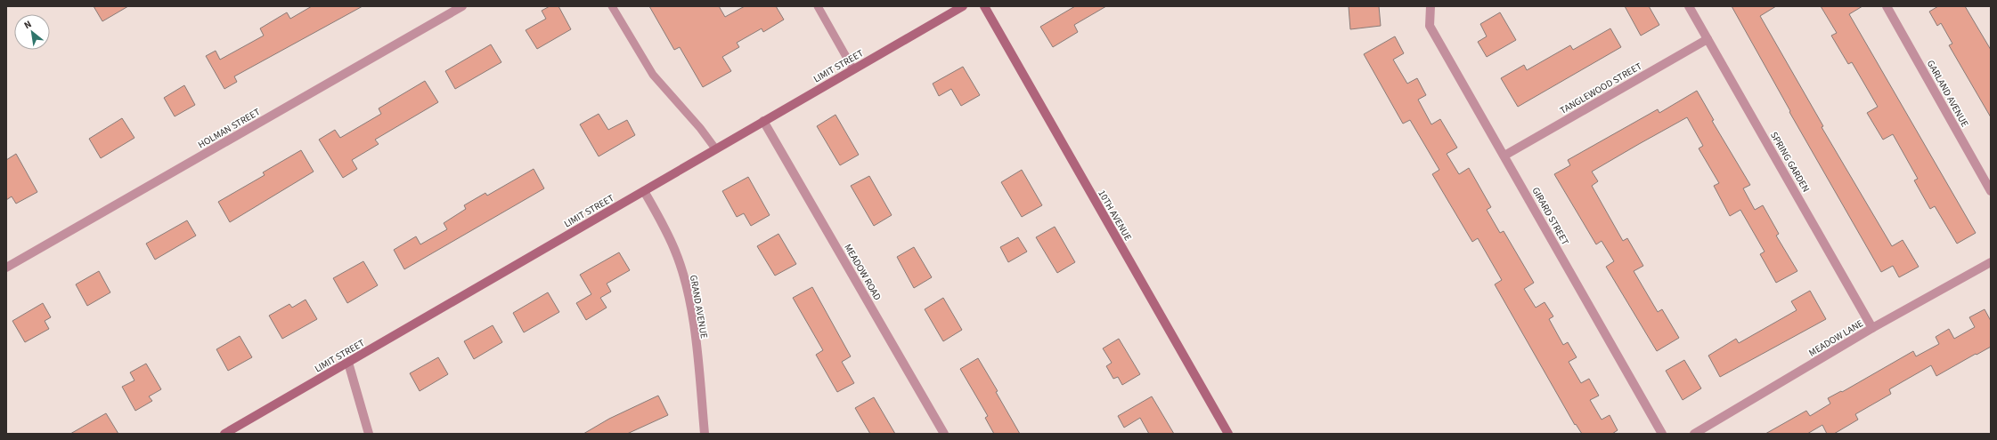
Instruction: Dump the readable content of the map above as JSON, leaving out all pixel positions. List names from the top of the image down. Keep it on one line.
{"streets":{"street":["LIMIT STREET","TANGLEWOOD STREET","GARLAND AVENUE","HOLMAN STREET","SPRING GARDEN","10TH AVENUE","GIRARD STREET","MEADOW ROAD","GRAND AVENUE","MEADOW LANE"]},"crossings":[["LIMIT STREET","MEADOW ROAD"],["LIMIT STREET","GRAND AVENUE"],["TANGLEWOOD STREET","SPRING GARDEN"],["TANGLEWOOD STREET","GIRARD STREET"],["SPRING GARDEN","MEADOW LANE"]],"north":"top left"}
